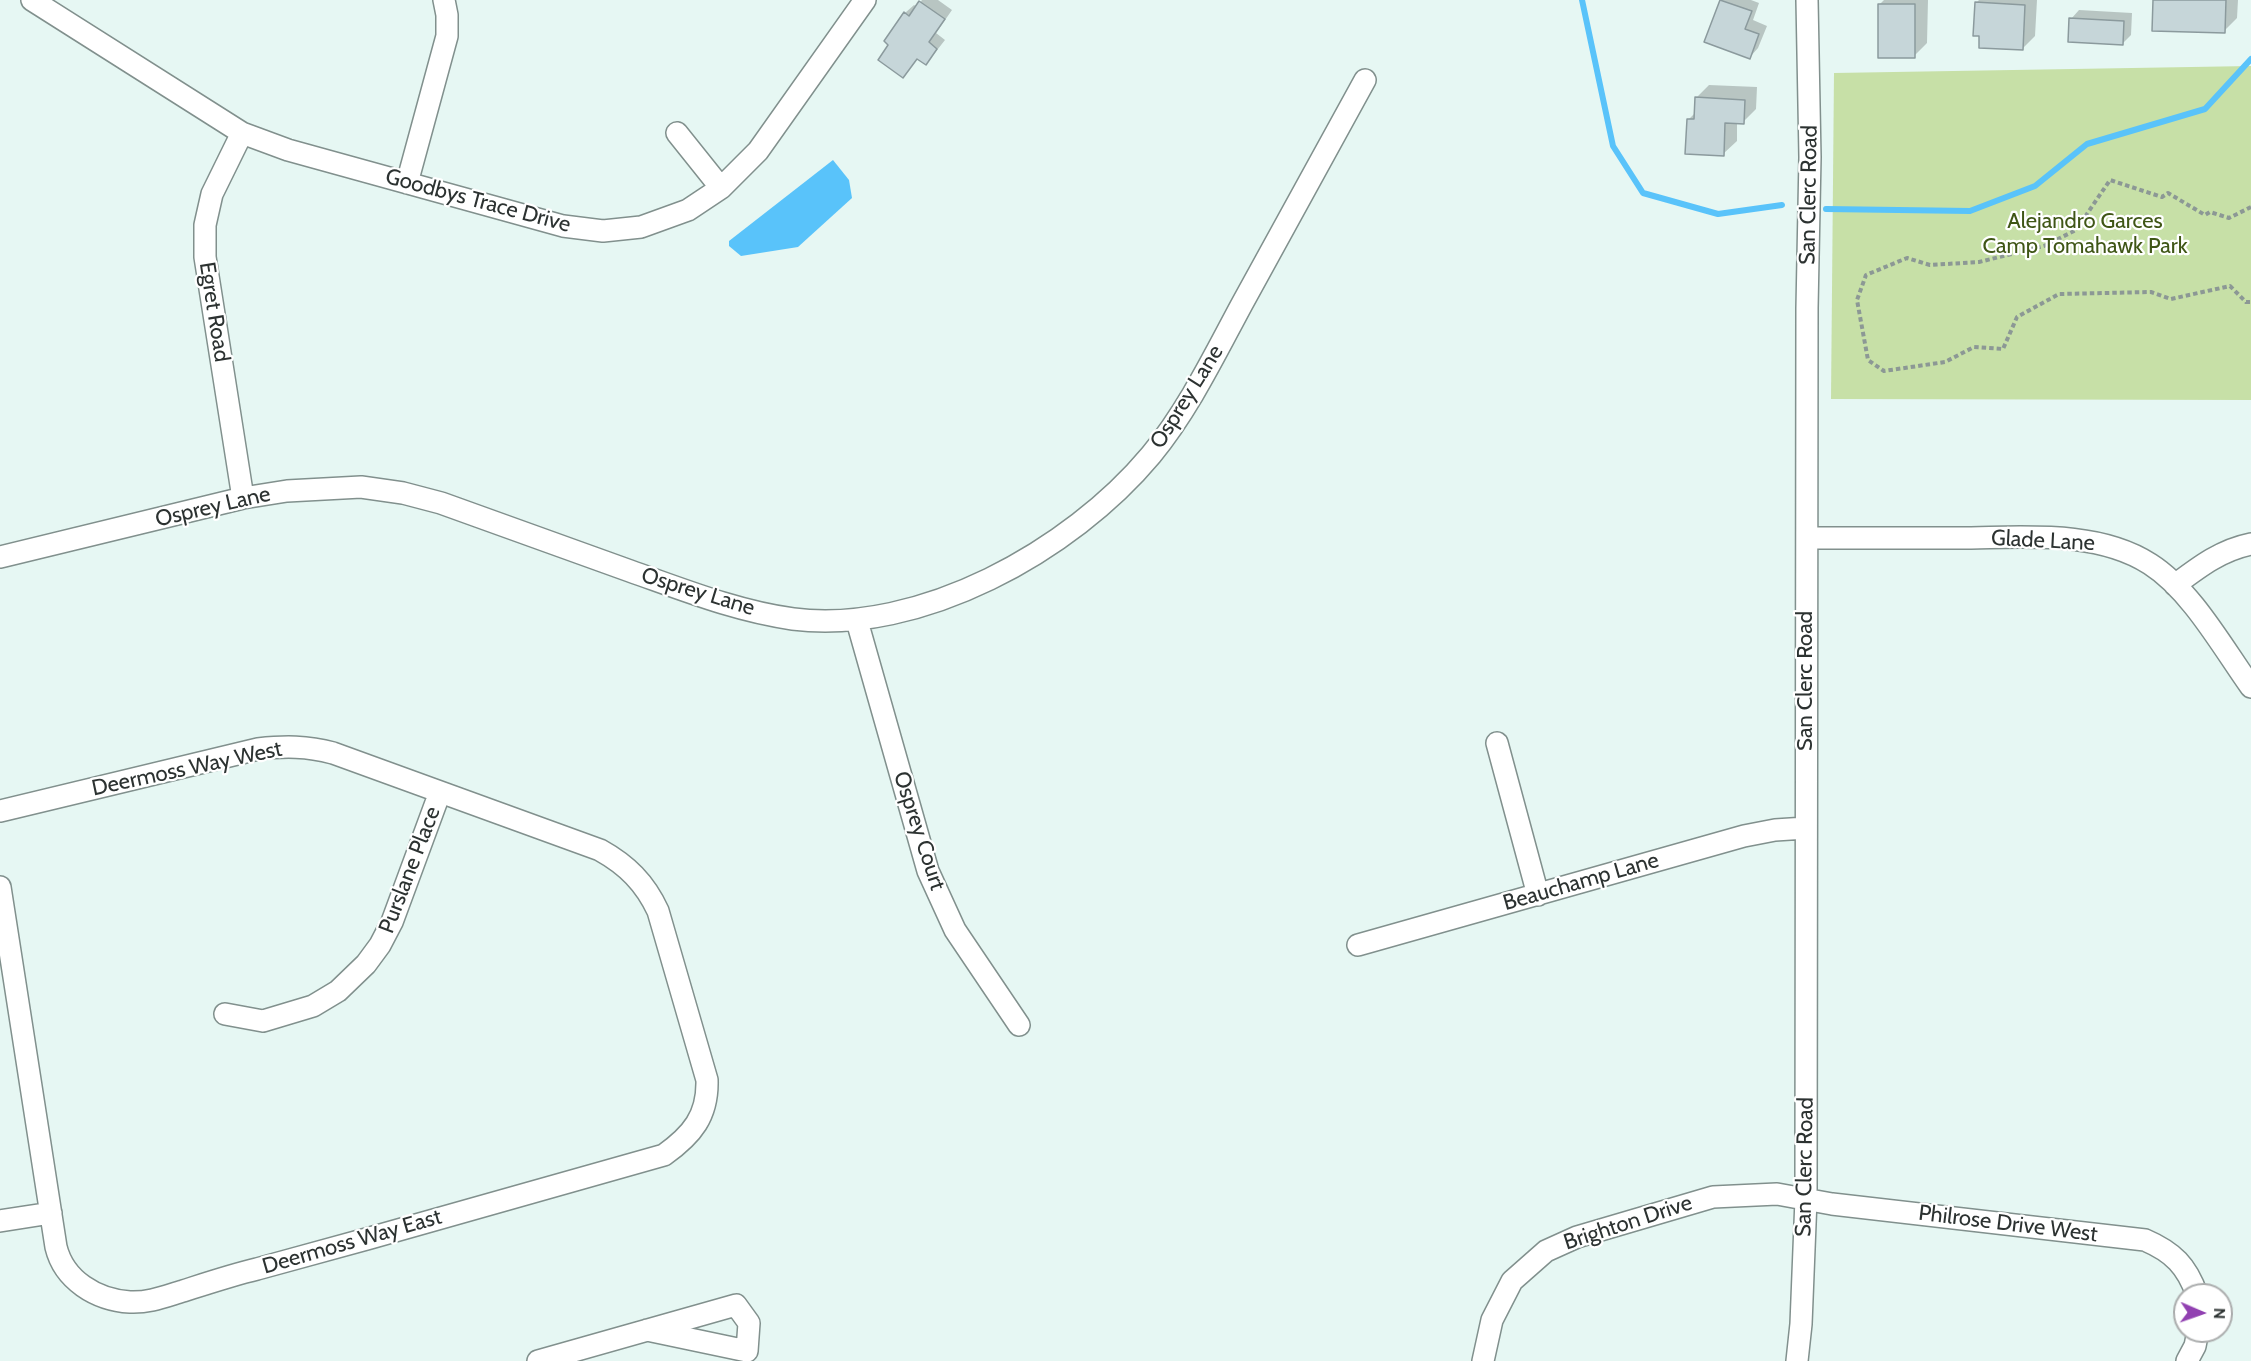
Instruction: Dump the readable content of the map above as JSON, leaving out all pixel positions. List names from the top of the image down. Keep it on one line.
{"streets":{"street":["San Clerc Road","Goodbys Trace Drive","Egret Road","Osprey Lane","Glade Lane","Deermoss Way West","Osprey Court","Purslane Place","Beauchamp Lane","Brighton Drive","Philrose Drive West","Deermoss Way East"]},"crossings":[["San Clerc Road","Glade Lane"],["San Clerc Road","Beauchamp Lane"],["San Clerc Road","Brighton Drive"],["San Clerc Road","Philrose Drive West"],["Goodbys Trace Drive","Egret Road"],["Egret Road","Osprey Lane"],["Osprey Lane","Osprey Court"],["Deermoss Way West","Purslane Place"],["Deermoss Way West","Deermoss Way East"],["Brighton Drive","Philrose Drive West"]],"parks":["Alejandro Garces Camp Tomahawk Park"],"north":"right"}
